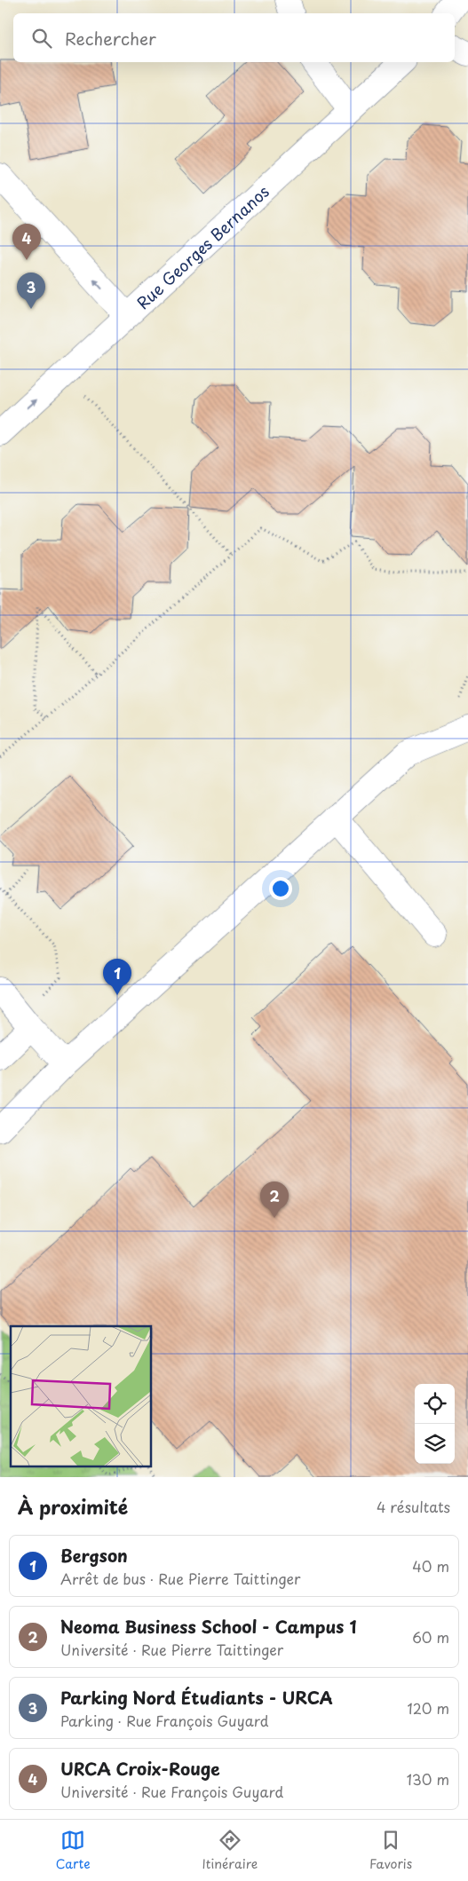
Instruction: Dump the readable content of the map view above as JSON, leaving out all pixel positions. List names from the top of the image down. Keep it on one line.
{"streets":{"street":["Rue Georges Bernanos"]},"page":{"search":"Rechercher","pins":["4","3","1","2"],"heading":["À proximité","4 résultats"],"list":[{"mark":"1","name":"Bergson","note":"Arrêt de bus · Rue Pierre Taittinger","value":"40 m"},{"mark":"2","name":"Neoma Business School - Campus 1","note":"Université · Rue Pierre Taittinger","value":"60 m"},{"mark":"3","name":"Parking Nord Étudiants - URCA","note":"Parking · Rue François Guyard","value":"120 m"},{"mark":"4","name":"URCA Croix-Rouge","note":"Université · Rue François Guyard","value":"130 m"}],"nav":["Carte","Itinéraire","Favoris"]}}
